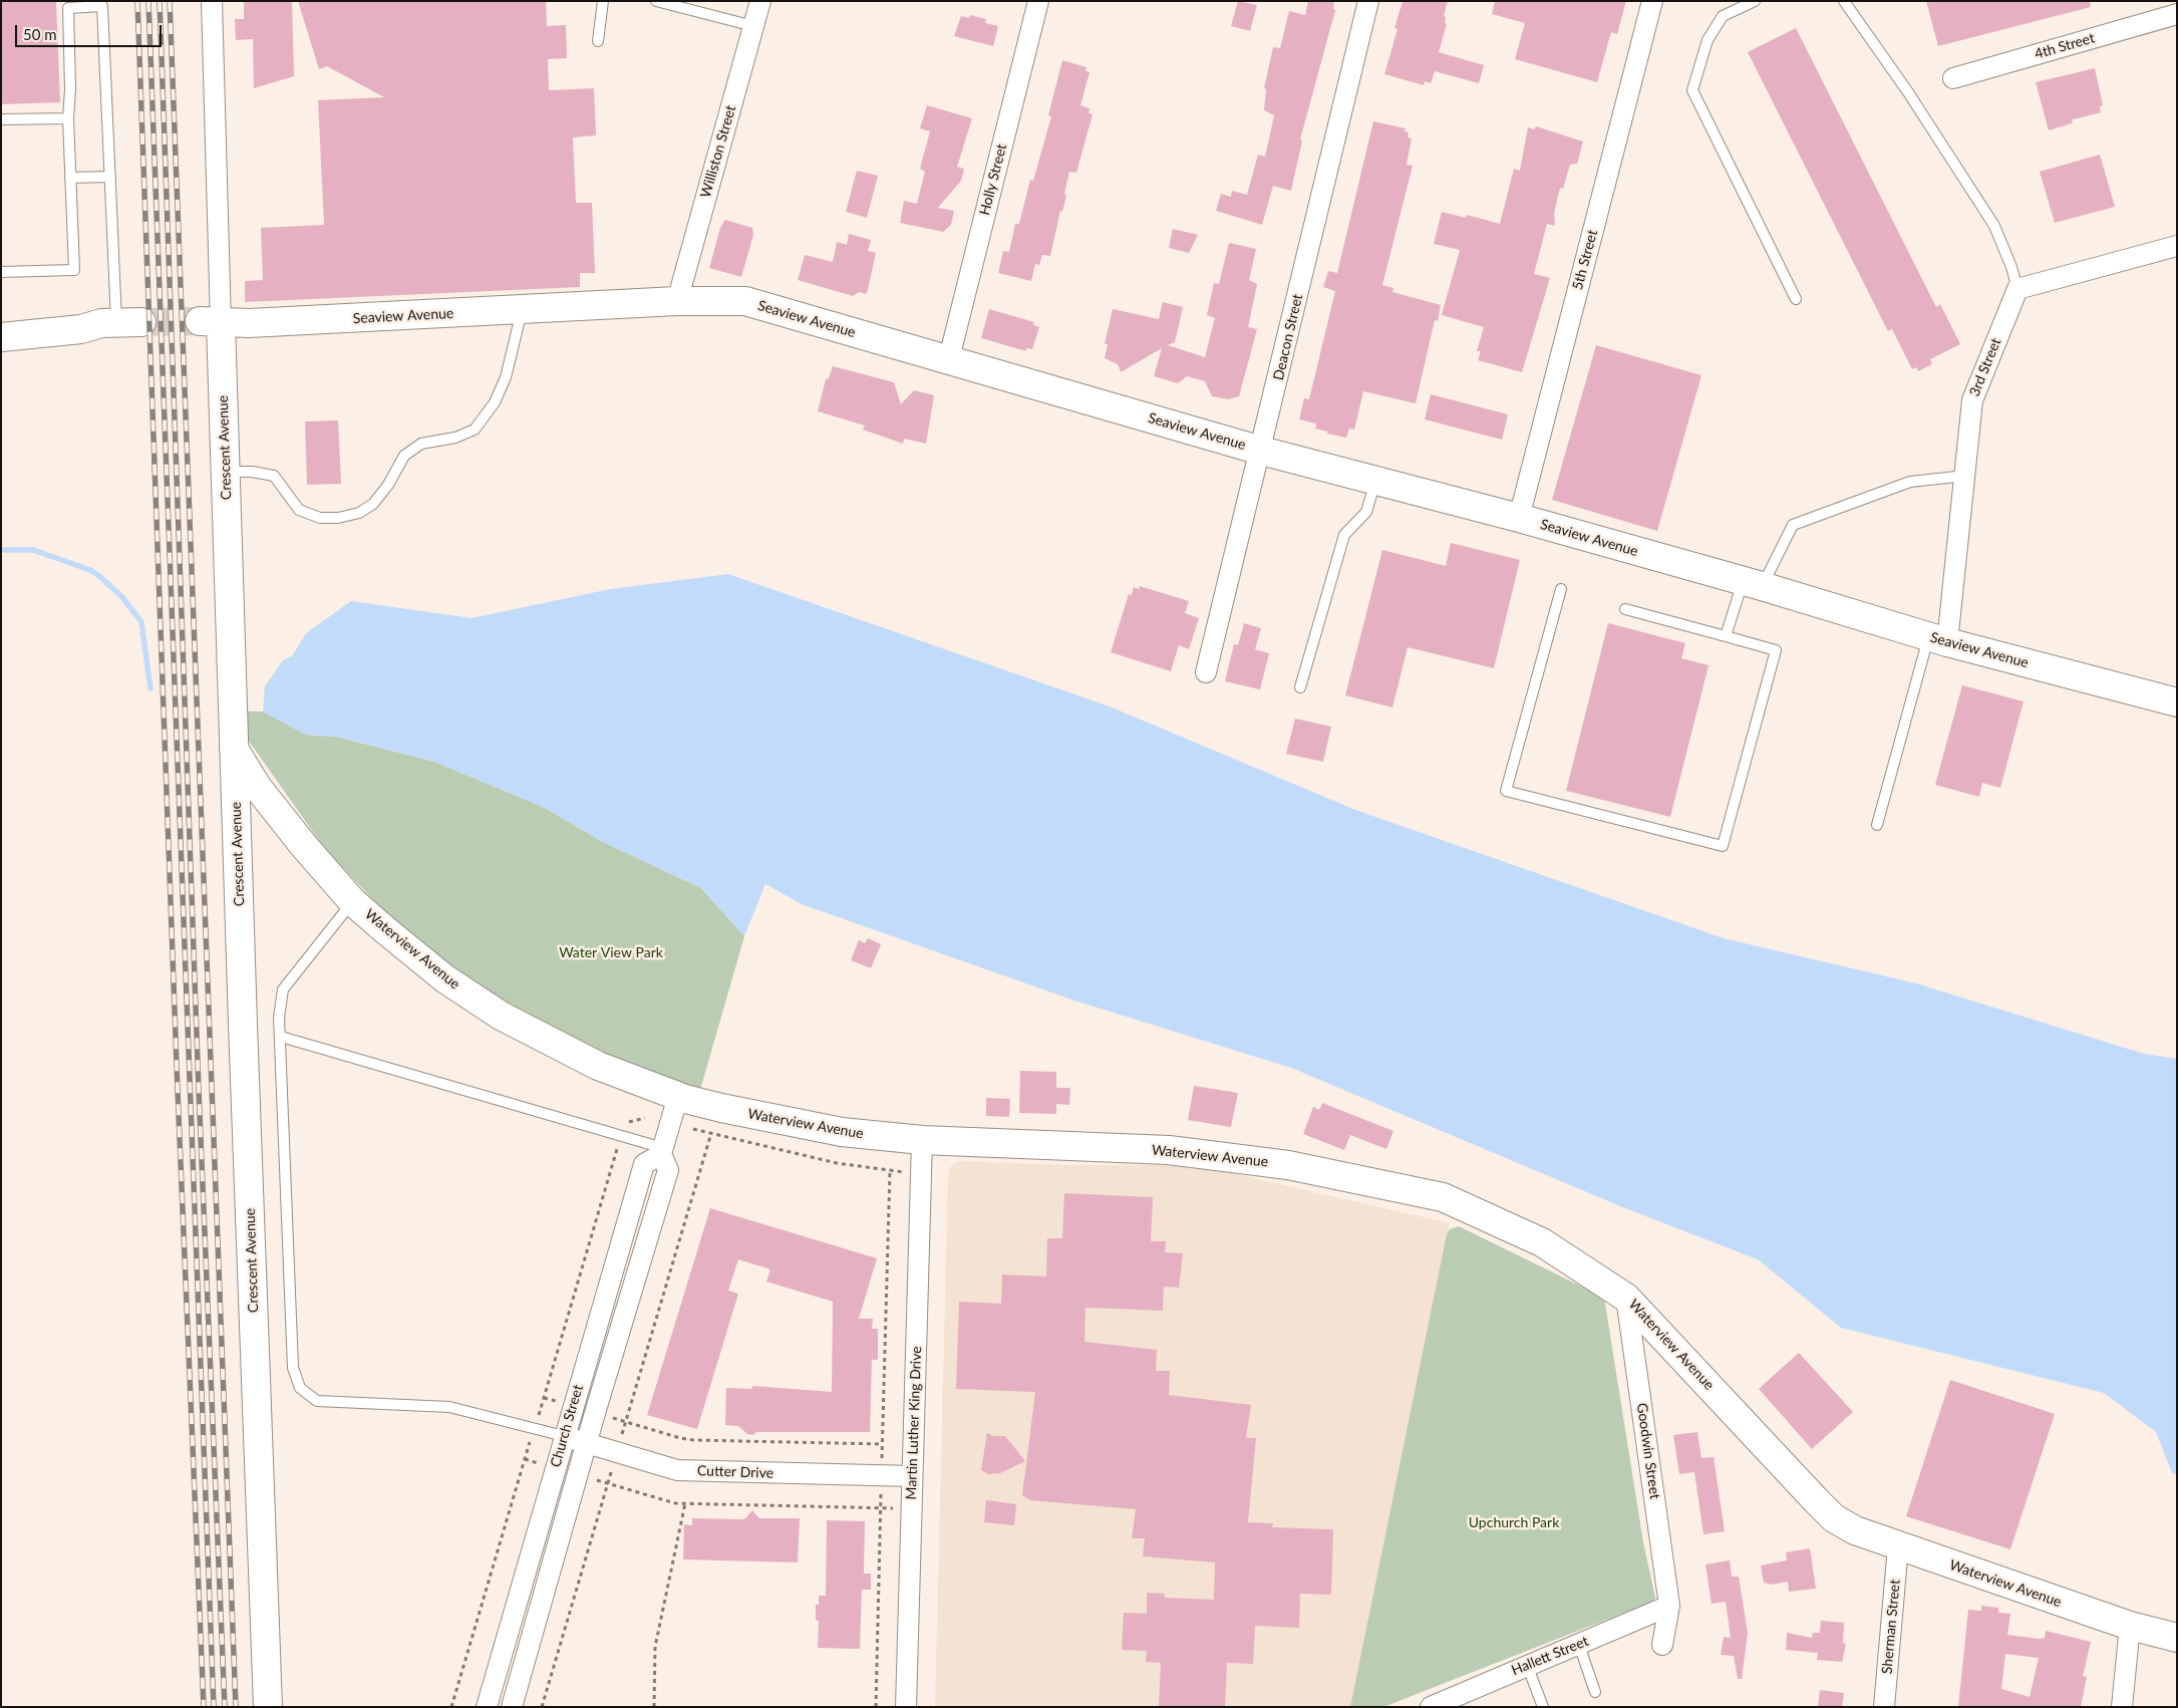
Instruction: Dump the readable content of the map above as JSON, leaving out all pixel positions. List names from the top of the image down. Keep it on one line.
{"streets":{"street":["4th Street","Williston Street","Holly Street","5th Street","Seaview Avenue","Deacon Street","3rd Street","Crescent Avenue","Waterview Avenue","Martin Luther King Drive","Church Street","Goodwin Street","Cutter Drive","Sherman Street","Hallett Street"]},"crossings":[["Williston Street","Seaview Avenue"],["Holly Street","Seaview Avenue"],["5th Street","Seaview Avenue"],["Seaview Avenue","Deacon Street"],["Seaview Avenue","3rd Street"],["Seaview Avenue","Crescent Avenue"],["Crescent Avenue","Waterview Avenue"],["Waterview Avenue","Martin Luther King Drive"],["Waterview Avenue","Church Street"],["Waterview Avenue","Goodwin Street"],["Waterview Avenue","Sherman Street"],["Martin Luther King Drive","Cutter Drive"],["Church Street","Cutter Drive"],["Goodwin Street","Hallett Street"]],"parks":["Water View Park","Upchurch Park"],"scale_bar":"50 m"}
